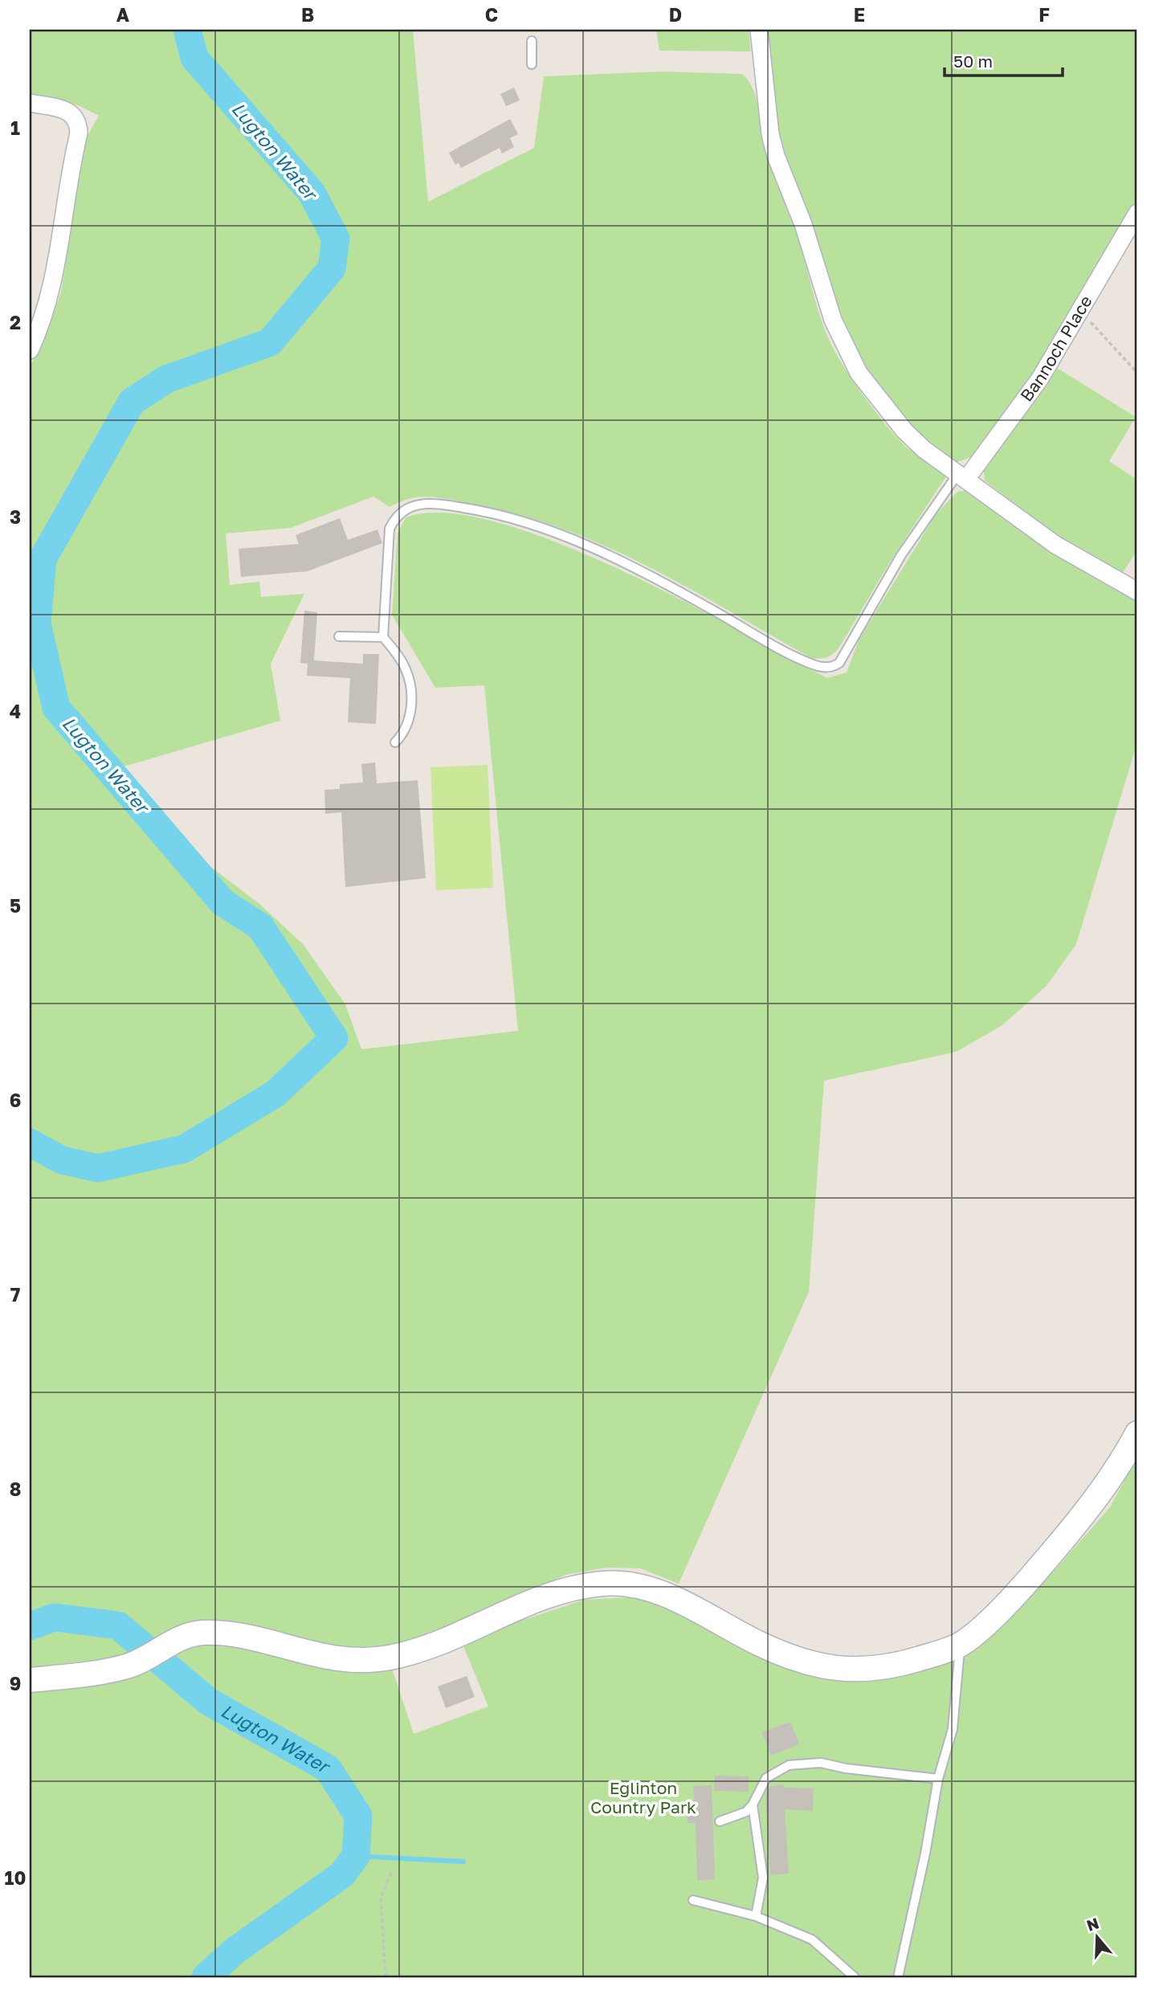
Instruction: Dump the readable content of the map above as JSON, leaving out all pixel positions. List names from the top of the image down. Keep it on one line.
{"streets":{"street":["Bannoch Place"]},"water":["Lugton Water"],"parks":["Eglinton Country Park"],"scale_bar":"50 m","north":"top","grid":{"columns":["A","B","C","D","E","F"],"rows":["1","2","3","4","5","6","7","8","9","10"]}}
